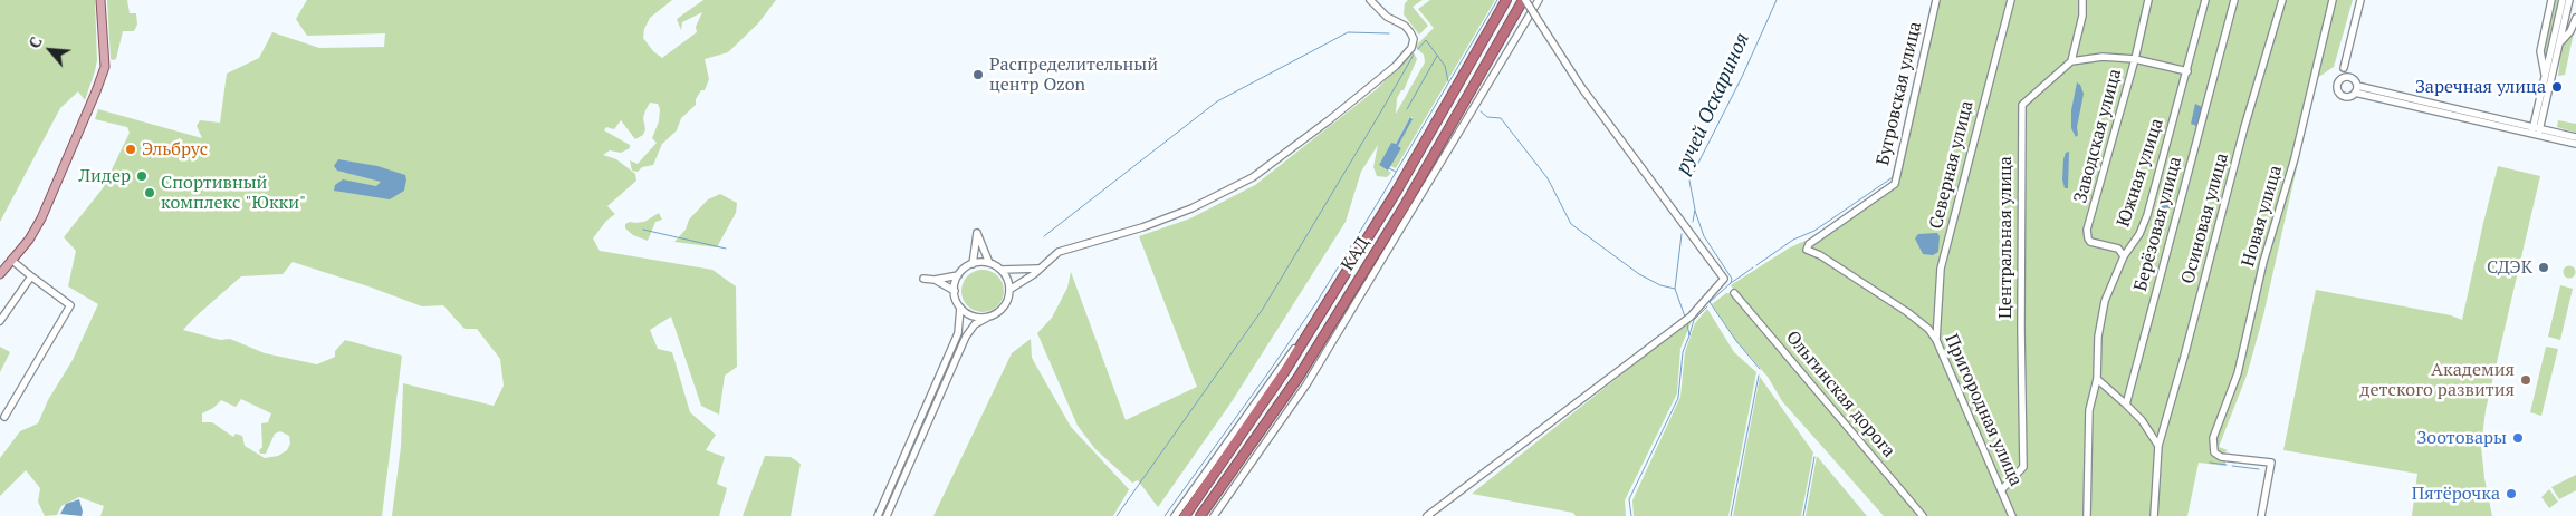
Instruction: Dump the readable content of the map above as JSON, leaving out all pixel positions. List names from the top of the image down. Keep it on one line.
{"streets":{"highway":["КАД"],"street":["Бугровская улица","Заводская улица","Северная улица","Южная улица","Новая улица","Осиновая улица","Берёзовая улица","Центральная улица","Ольгинская дорога","Пригородная улица"]},"crossings":[["Бугровская улица","Пригородная улица"],["Заводская улица","Южная улица"],["Северная улица","Пригородная улица"],["Центральная улица","Пригородная улица"]],"water":["ручей Оскариноя"],"places":["Распределительный центр Ozon","Заречная улица","Эльбрус","Лидер","Спортивный комплекс \"Юкки\"","СДЭК","Академия детского развития","Зоотовары","Пятёрочка"],"north":"top left"}
